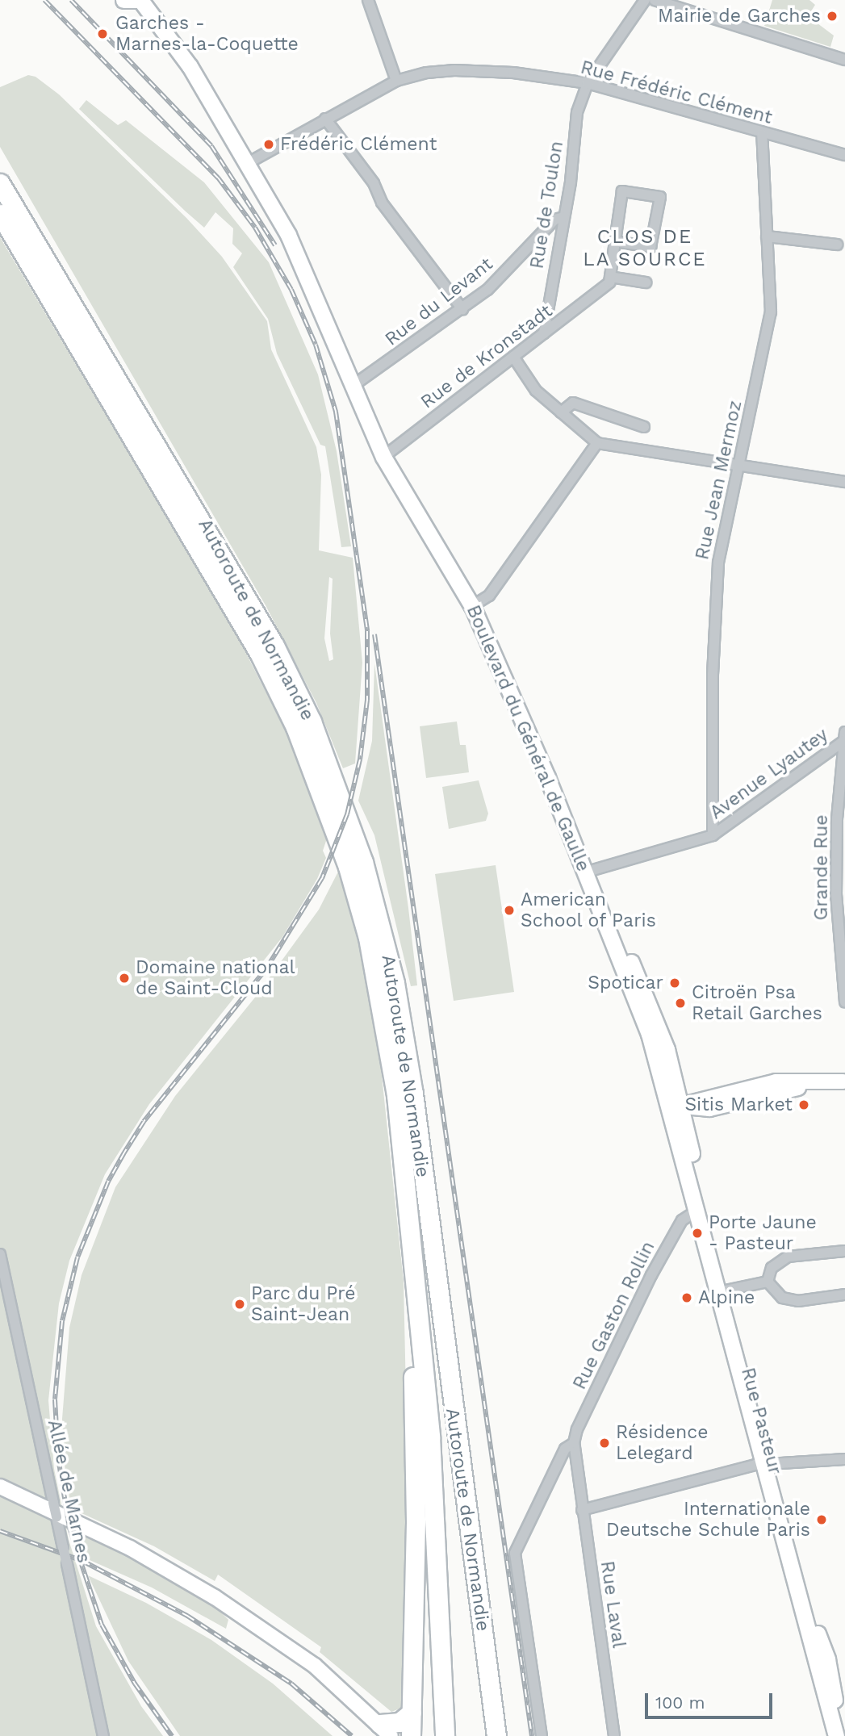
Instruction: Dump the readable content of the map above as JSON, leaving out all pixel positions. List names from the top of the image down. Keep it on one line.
{"streets":{"highway":["Autoroute de Normandie"],"main road":["Boulevard du Général de Gaulle","Rue Pasteur"],"street":["Rue Frédéric Clément","Rue de Toulon","Rue du Levant","Rue de Kronstadt","Rue Jean Mermoz","Avenue Lyautey","Grande Rue","Rue Gaston Rollin","Allée de Marnes","Rue Laval"]},"crossings":[["Rue Frédéric Clément","Rue de Toulon"],["Rue Frédéric Clément","Rue Jean Mermoz"],["Rue Frédéric Clément","Boulevard du Général de Gaulle"],["Rue de Toulon","Rue du Levant"],["Rue de Toulon","Rue de Kronstadt"],["Rue du Levant","Boulevard du Général de Gaulle"],["Rue de Kronstadt","Boulevard du Général de Gaulle"],["Rue Jean Mermoz","Avenue Lyautey"],["Boulevard du Général de Gaulle","Avenue Lyautey"],["Boulevard du Général de Gaulle","Rue Pasteur"],["Avenue Lyautey","Grande Rue"],["Rue Gaston Rollin","Rue Pasteur"],["Rue Gaston Rollin","Rue Laval"]],"districts":["CLOS DE LA SOURCE"],"places":["Mairie de Garches","Garches - Marnes-la-Coquette","Frédéric Clément","American School of Paris","Domaine national de Saint-Cloud","Spoticar","Citroën Psa Retail Garches","Sitis Market","Porte Jaune - Pasteur","Alpine","Parc du Pré Saint-Jean","Résidence Lelegard","Internationale Deutsche Schule Paris"],"scale_bar":"100 m"}
